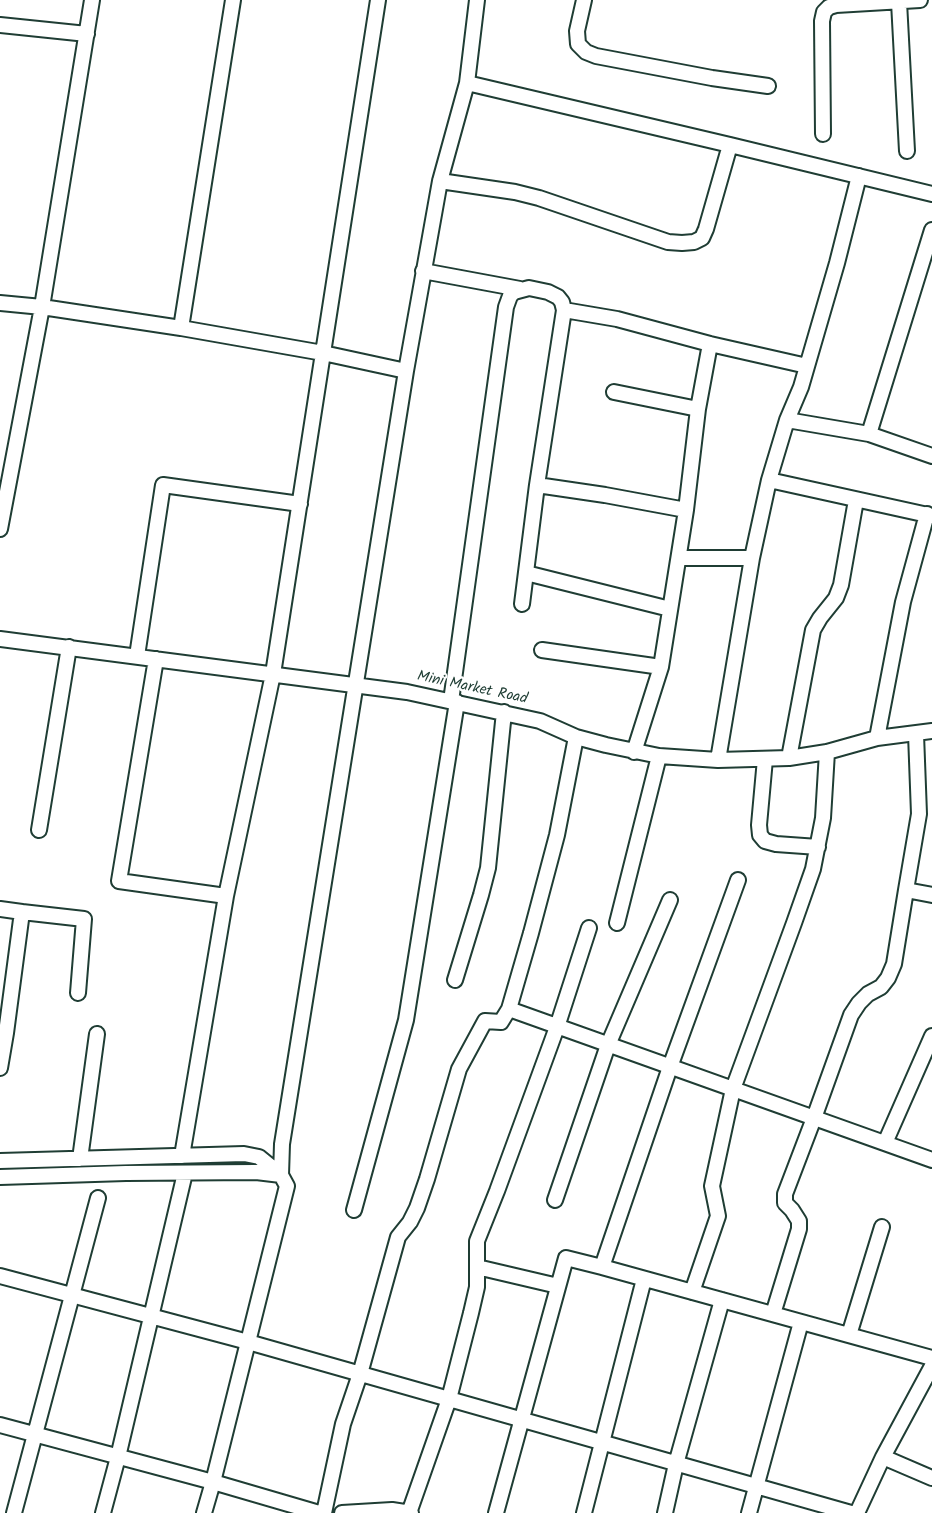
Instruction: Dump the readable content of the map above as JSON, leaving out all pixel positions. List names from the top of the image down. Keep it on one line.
{"streets":{"street":["Mini Market Road"]}}
